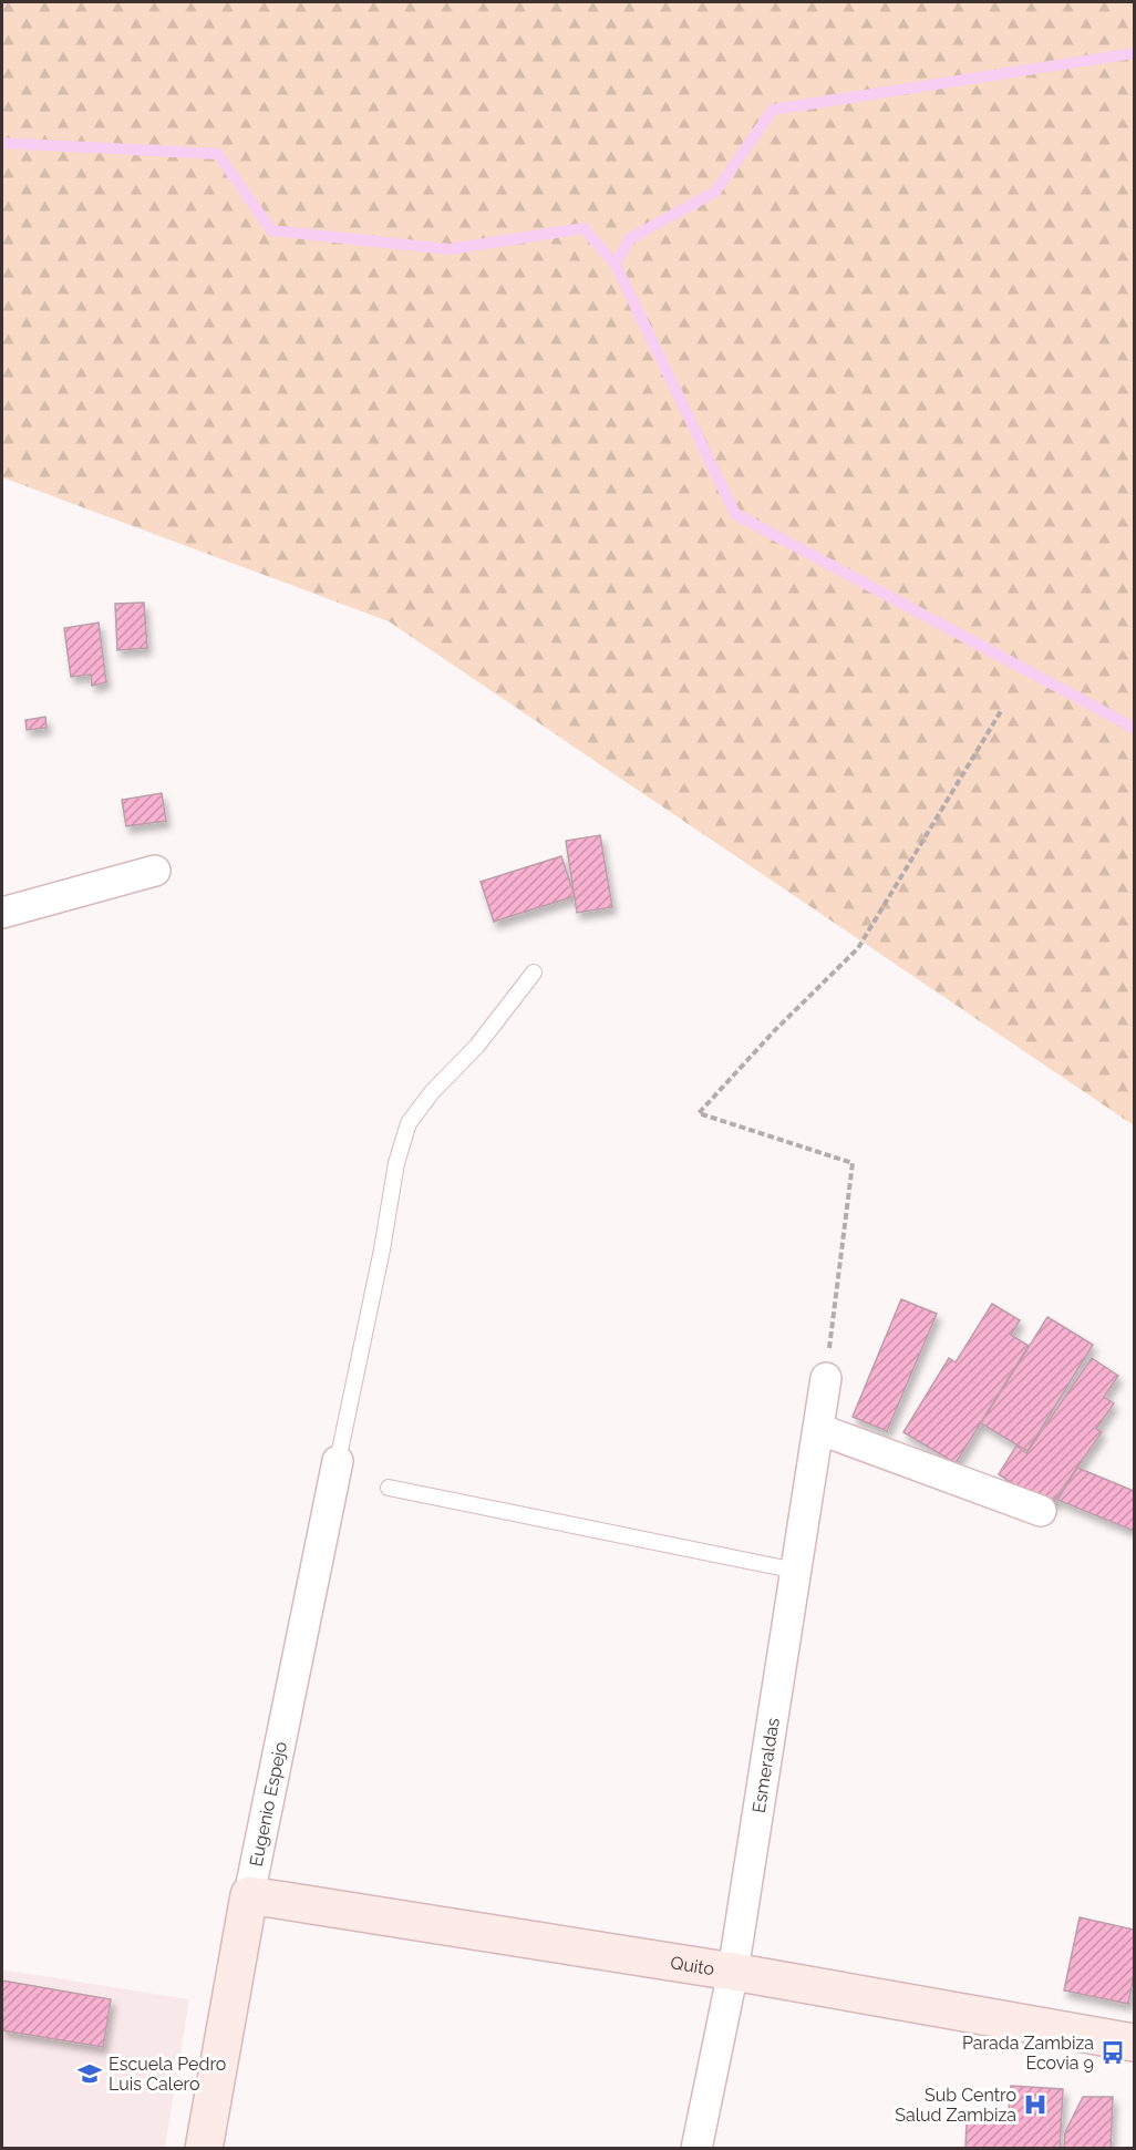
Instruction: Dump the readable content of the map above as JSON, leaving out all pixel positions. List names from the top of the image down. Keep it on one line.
{"streets":{"street":["Esmeraldas","Eugenio Espejo","Quito"]},"crossings":[["Esmeraldas","Quito"],["Eugenio Espejo","Quito"]],"places":{"bus stop":["Parada Zambiza Ecovia 9"],"school or university":["Escuela Pedro Luis Calero"],"hospital":["Sub Centro Salud Zambiza"]}}
